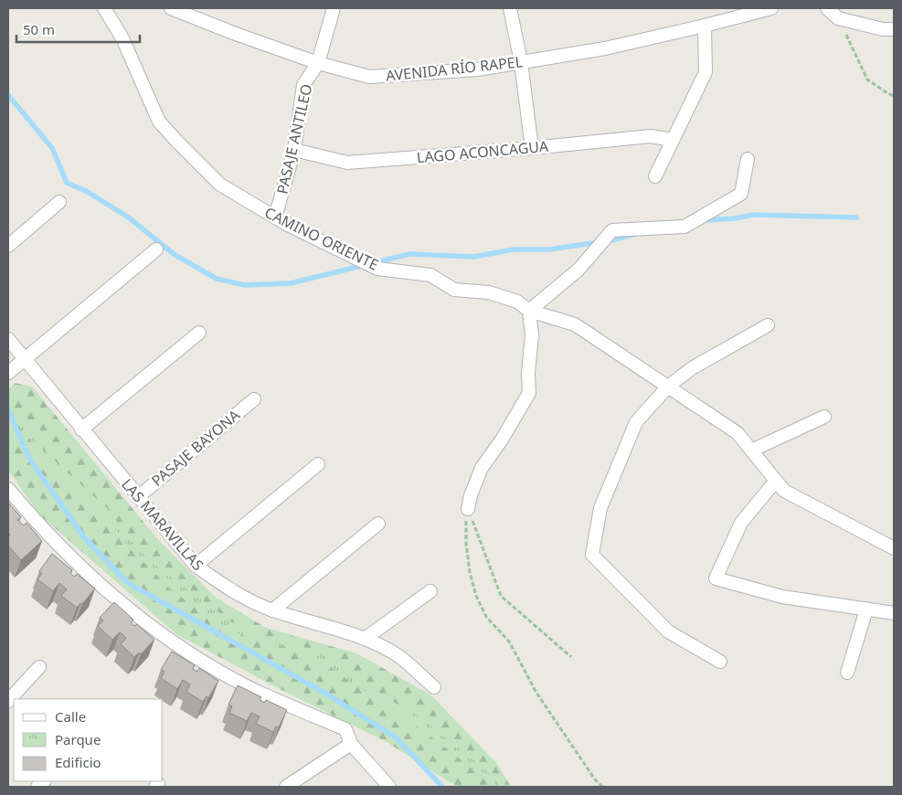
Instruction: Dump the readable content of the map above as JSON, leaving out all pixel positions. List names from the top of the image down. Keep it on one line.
{"streets":{"street":["AVENIDA RÍO RAPEL","PASAJE ANTILEO","LAGO ACONCAGUA","CAMINO ORIENTE","PASAJE BAYONA","LAS MARAVILLAS"]},"crossings":[["AVENIDA RÍO RAPEL","PASAJE ANTILEO"],["PASAJE ANTILEO","LAGO ACONCAGUA"],["PASAJE ANTILEO","CAMINO ORIENTE"],["PASAJE BAYONA","LAS MARAVILLAS"]],"legend":["Calle","Parque","Edificio"],"scale_bar":"50 m"}
